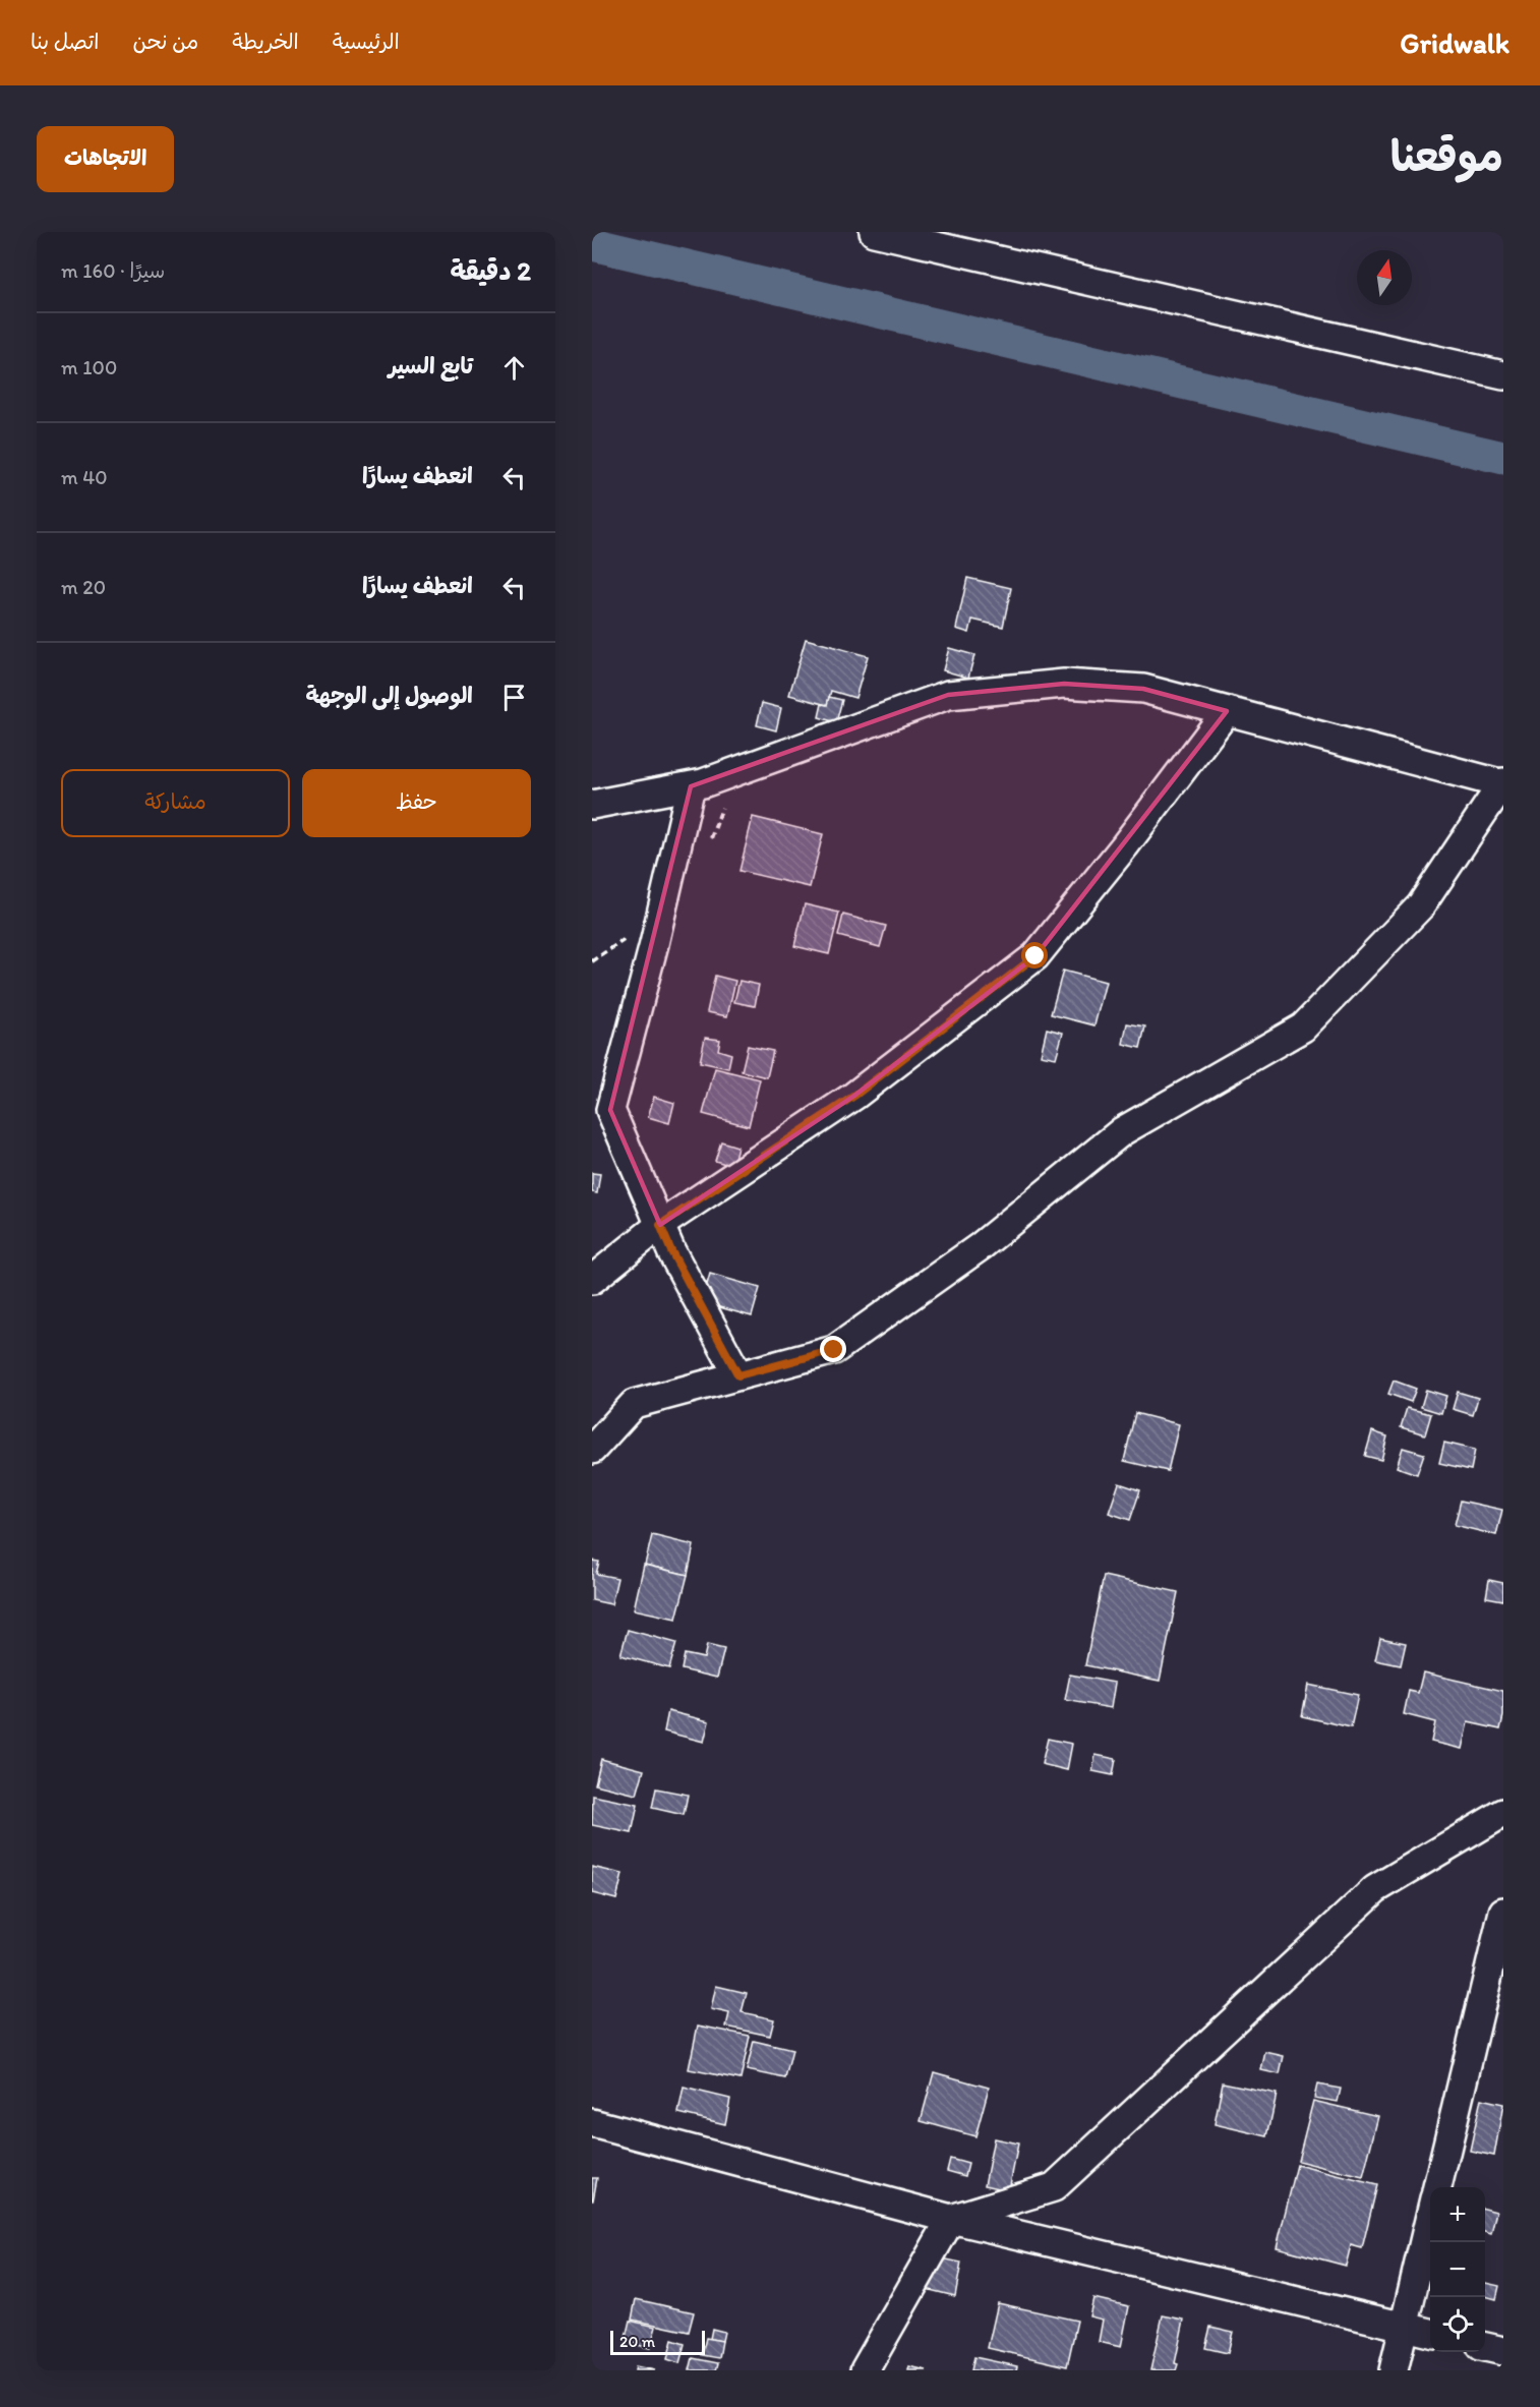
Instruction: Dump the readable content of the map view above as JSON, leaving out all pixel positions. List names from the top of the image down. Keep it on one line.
{"scale_bar":"20 m","north":"top","page":{"header":"Gridwalk","nav":["الرئيسية","الخريطة","من نحن","اتصل بنا"],"title":"موقعنا","buttons":["الاتجاهات",["حفظ","مشاركة"]],"heading":["2 دقيقة","سيرًا · 160 m"],"list":[["تابع السير","100 m"],["انعطف يسارًا","40 m"],["انعطف يسارًا","20 m"],"الوصول إلى الوجهة"],"map_buttons":["+","−"],"scale":"20 m"}}
